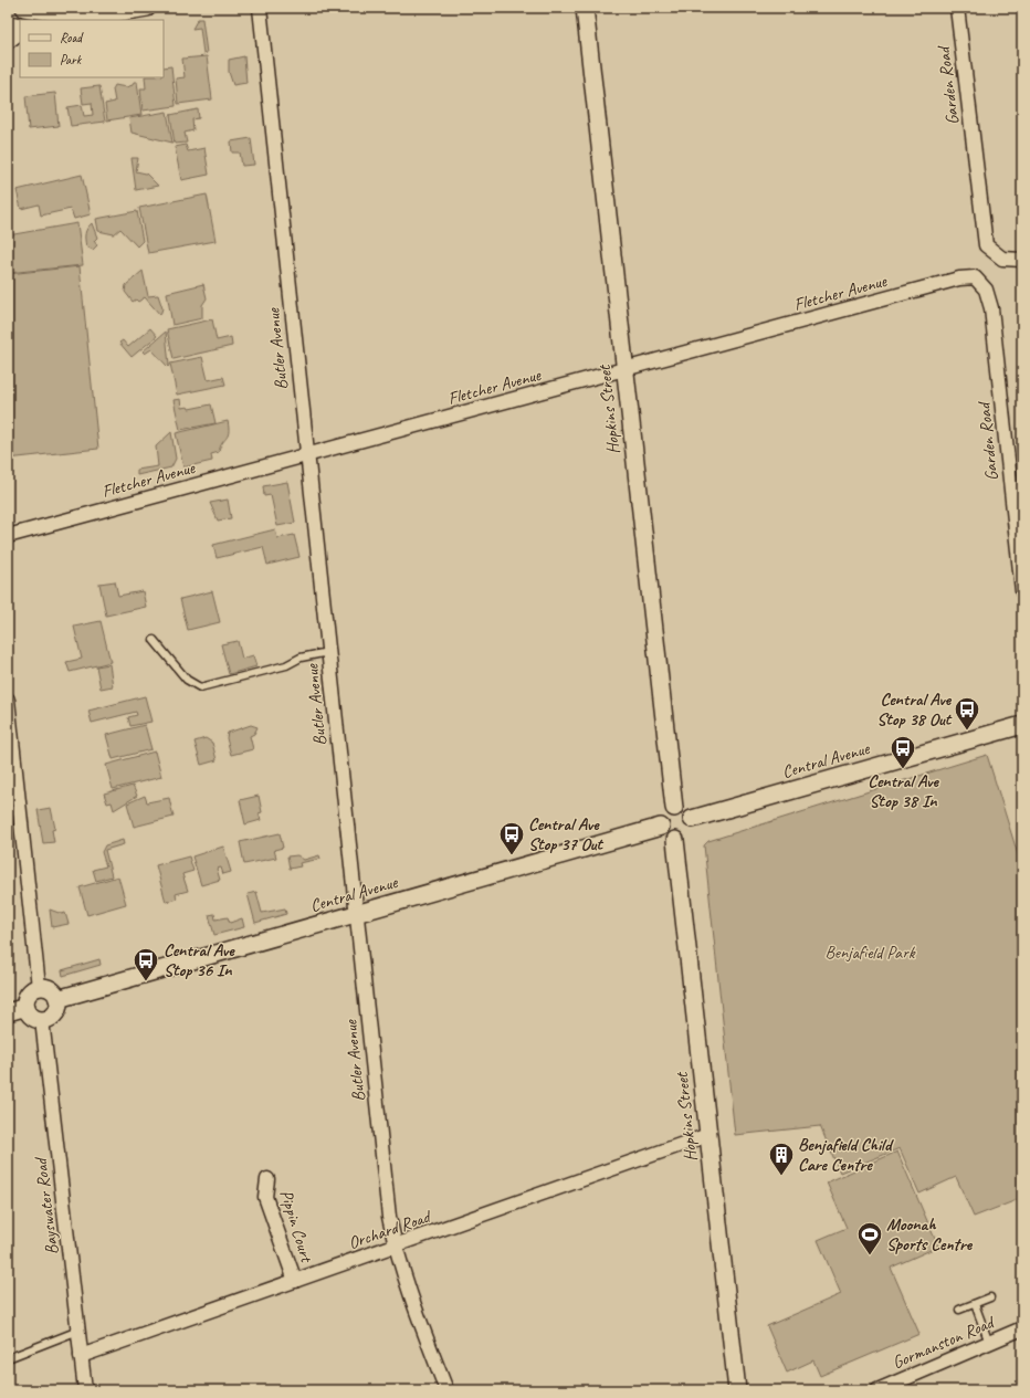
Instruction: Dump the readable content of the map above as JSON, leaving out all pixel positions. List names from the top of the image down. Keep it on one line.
{"streets":{"street":["Garden Road","Fletcher Avenue","Butler Avenue","Hopkins Street","Central Avenue","Bayswater Road","Pippin Court","Orchard Road","Gormanston Road"]},"crossings":[["Garden Road","Fletcher Avenue"],["Fletcher Avenue","Butler Avenue"],["Fletcher Avenue","Hopkins Street"],["Butler Avenue","Central Avenue"],["Butler Avenue","Orchard Road"],["Hopkins Street","Central Avenue"],["Hopkins Street","Orchard Road"],["Central Avenue","Bayswater Road"],["Bayswater Road","Orchard Road"],["Pippin Court","Orchard Road"]],"parks":["Benjafield Park"],"places":{"bus stop":["Central Ave Stop 38 Out","Central Ave Stop 38 In","Central Ave Stop 37 Out","Central Ave Stop 36 In"],"building":["Benjafield Child Care Centre"],"sports":["Moonah Sports Centre"]},"legend":["Road","Park"]}
